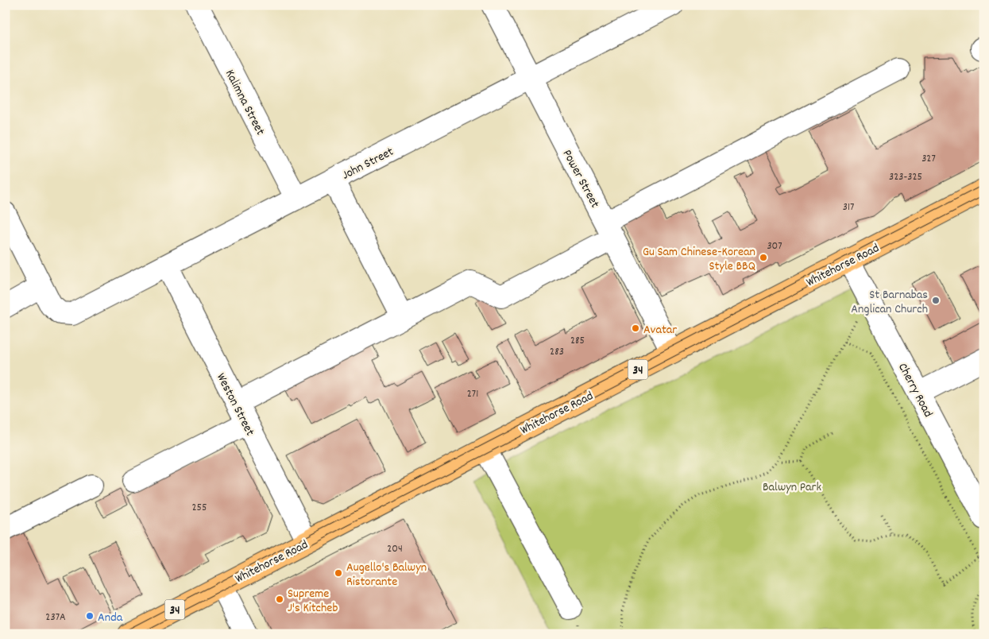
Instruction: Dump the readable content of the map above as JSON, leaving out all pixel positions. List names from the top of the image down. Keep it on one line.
{"streets":{"main road":["Whitehorse Road","34"],"street":["Kalimna Street","John Street","Power Street","Cherry Road","Weston Street"]},"crossings":[["Kalimna Street","John Street"],["John Street","Power Street"],["John Street","Weston Street"],["Power Street","Whitehorse Road"],["Whitehorse Road","Cherry Road"],["Whitehorse Road","Weston Street"]],"parks":["Balwyn Park"],"places":["Gu Sam Chinese-Korean Style BBQ","St Barnabas Anglican Church","Avatar","Augello's Balwyn Ristorante","Supreme J's Kitcheb","Anda"],"house_numbers":["327","323-325","317","307","285","283","271","255","204","237A"]}
